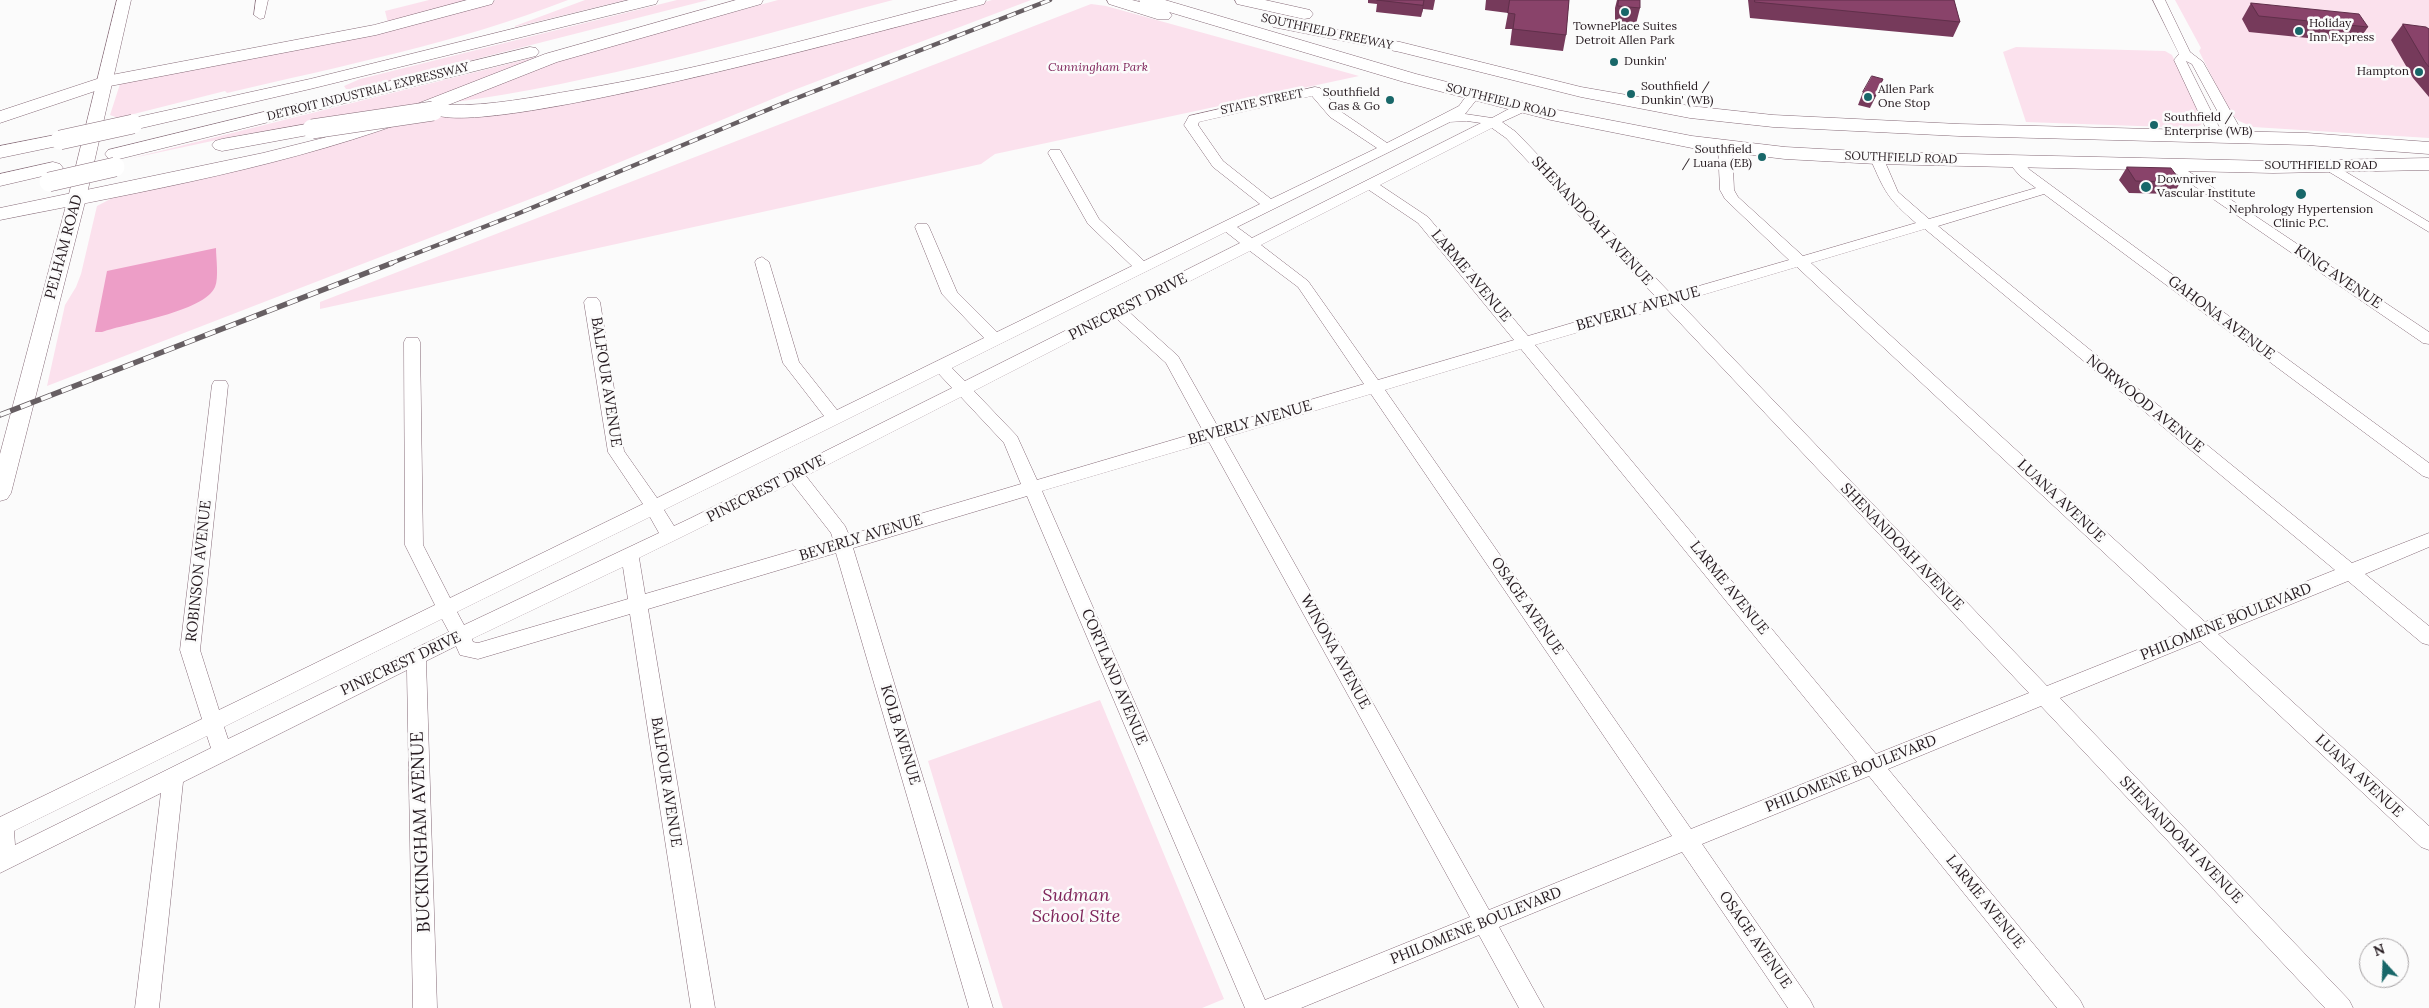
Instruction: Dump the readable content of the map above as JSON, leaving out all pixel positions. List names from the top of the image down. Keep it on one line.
{"streets":{"highway":["SOUTHFIELD FREEWAY","DETROIT INDUSTRIAL EXPRESSWAY","SOUTHFIELD ROAD"],"main road":["PELHAM ROAD"],"street":["STATE STREET","SHENANDOAH AVENUE","LARME AVENUE","KING AVENUE","PINECREST DRIVE","BEVERLY AVENUE","GAHONA AVENUE","BALFOUR AVENUE","NORWOOD AVENUE","LUANA AVENUE","ROBINSON AVENUE","OSAGE AVENUE","PHILOMENE BOULEVARD","WINONA AVENUE","CORTLAND AVENUE","KOLB AVENUE","BUCKINGHAM AVENUE"]},"crossings":[["SOUTHFIELD FREEWAY","SOUTHFIELD ROAD"],["SOUTHFIELD ROAD","KING AVENUE"],["SOUTHFIELD ROAD","PINECREST DRIVE"],["SOUTHFIELD ROAD","GAHONA AVENUE"],["SOUTHFIELD ROAD","NORWOOD AVENUE"],["SOUTHFIELD ROAD","LUANA AVENUE"],["STATE STREET","PINECREST DRIVE"],["SHENANDOAH AVENUE","PINECREST DRIVE"],["SHENANDOAH AVENUE","BEVERLY AVENUE"],["SHENANDOAH AVENUE","PHILOMENE BOULEVARD"],["LARME AVENUE","PINECREST DRIVE"],["LARME AVENUE","BEVERLY AVENUE"],["LARME AVENUE","PHILOMENE BOULEVARD"],["PINECREST DRIVE","BEVERLY AVENUE"],["PINECREST DRIVE","BALFOUR AVENUE"],["PINECREST DRIVE","ROBINSON AVENUE"],["PINECREST DRIVE","OSAGE AVENUE"],["PINECREST DRIVE","WINONA AVENUE"],["PINECREST DRIVE","CORTLAND AVENUE"],["PINECREST DRIVE","KOLB AVENUE"],["PINECREST DRIVE","BUCKINGHAM AVENUE"],["BEVERLY AVENUE","GAHONA AVENUE"],["BEVERLY AVENUE","BALFOUR AVENUE"],["BEVERLY AVENUE","NORWOOD AVENUE"],["BEVERLY AVENUE","LUANA AVENUE"],["BEVERLY AVENUE","OSAGE AVENUE"],["BEVERLY AVENUE","WINONA AVENUE"],["BEVERLY AVENUE","CORTLAND AVENUE"],["BEVERLY AVENUE","KOLB AVENUE"],["NORWOOD AVENUE","PHILOMENE BOULEVARD"],["LUANA AVENUE","PHILOMENE BOULEVARD"],["OSAGE AVENUE","PHILOMENE BOULEVARD"],["PHILOMENE BOULEVARD","WINONA AVENUE"]],"parks":["Cunningham Park","Sudman School Site"],"places":["TownePlace Suites Detroit Allen Park","Holiday Inn Express","Dunkin'","Hampton","Southfield / Dunkin' (WB)","Allen Park One Stop","Southfield Gas & Go","Southfield / Enterprise (WB)","Southfield / Luana (EB)","Downriver Vascular Institute","Nephrology Hypertension Clinic P.C."],"north":"top"}
